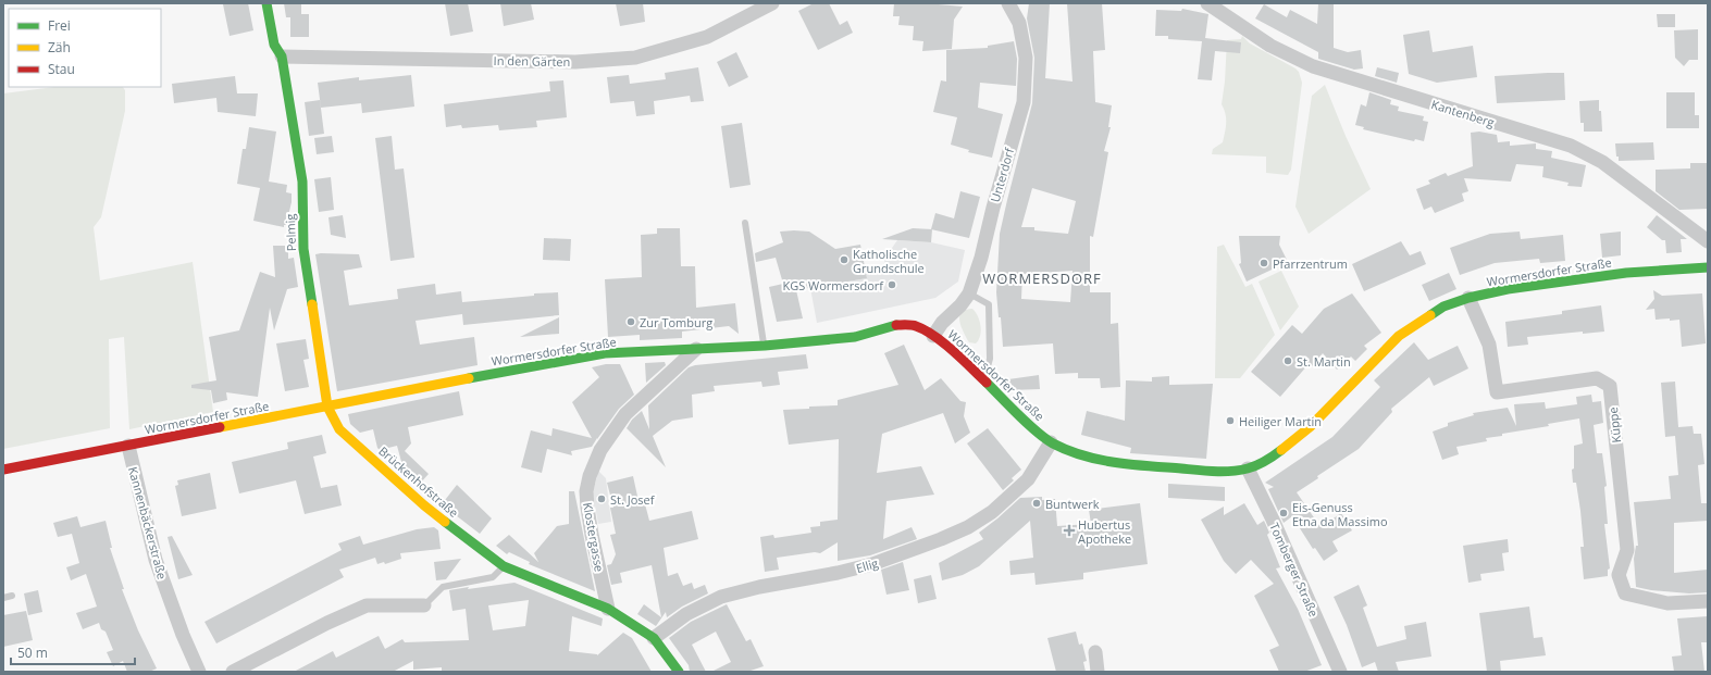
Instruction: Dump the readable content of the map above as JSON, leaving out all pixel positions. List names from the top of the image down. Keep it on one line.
{"streets":{"main road":["Pelmig","Wormersdorfer Straße","Brückenhofstraße"],"street":["In den Gärten","Kantenberg","Unterdorf","Küppe","Kannenbäckerstraße","Klostergasse","Ellig","Tomberger Straße"]},"crossings":[["In den Gärten","Pelmig"],["Unterdorf","Wormersdorfer Straße"],["Pelmig","Wormersdorfer Straße"],["Pelmig","Brückenhofstraße"],["Wormersdorfer Straße","Küppe"],["Wormersdorfer Straße","Brückenhofstraße"],["Wormersdorfer Straße","Kannenbäckerstraße"],["Wormersdorfer Straße","Klostergasse"],["Wormersdorfer Straße","Ellig"],["Wormersdorfer Straße","Tomberger Straße"],["Brückenhofstraße","Klostergasse"],["Brückenhofstraße","Ellig"]],"districts":["WORMERSDORF"],"places":{"other":["Katholische Grundschule","Pfarrzentrum","KGS Wormersdorf","Zur Tomburg","St. Martin","Heiliger Martin","St. Josef","Buntwerk","Eis-Genuss Etna da Massimo"],"health":["Hubertus Apotheke"]},"legend":["Frei","Zäh","Stau"],"scale_bar":"50 m"}
